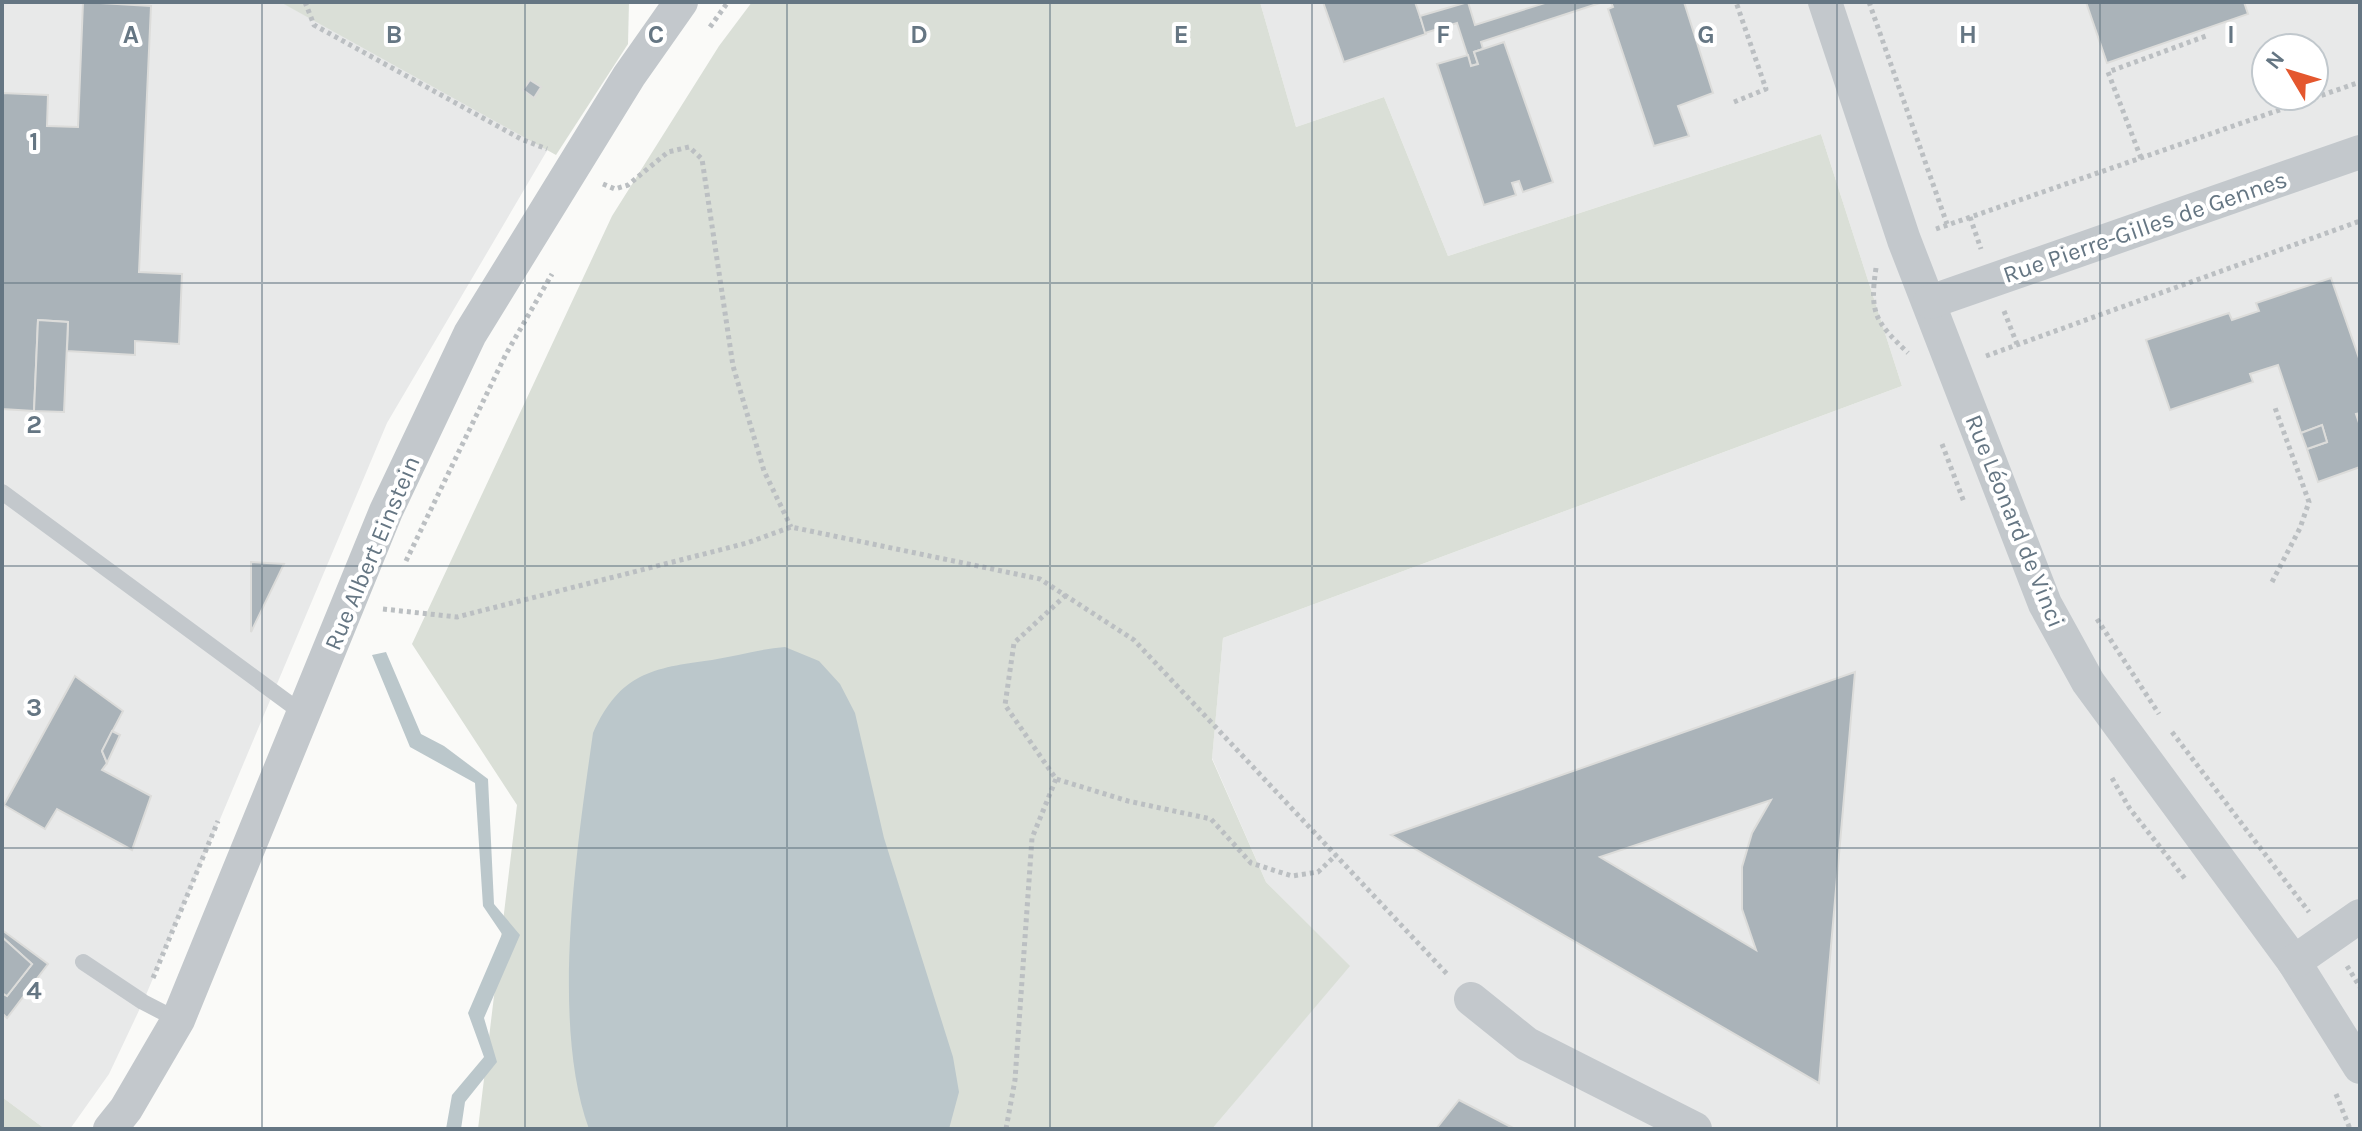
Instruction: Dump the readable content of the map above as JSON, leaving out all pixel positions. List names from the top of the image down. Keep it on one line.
{"streets":{"street":["Rue Pierre-Gilles de Gennes","Rue Léonard de Vinci","Rue Albert Einstein"]},"crossings":[["Rue Pierre-Gilles de Gennes","Rue Léonard de Vinci"]],"north":"top left","grid":{"columns":["A","B","C","D","E","F","G","H","I"],"rows":["1","2","3","4"]}}
